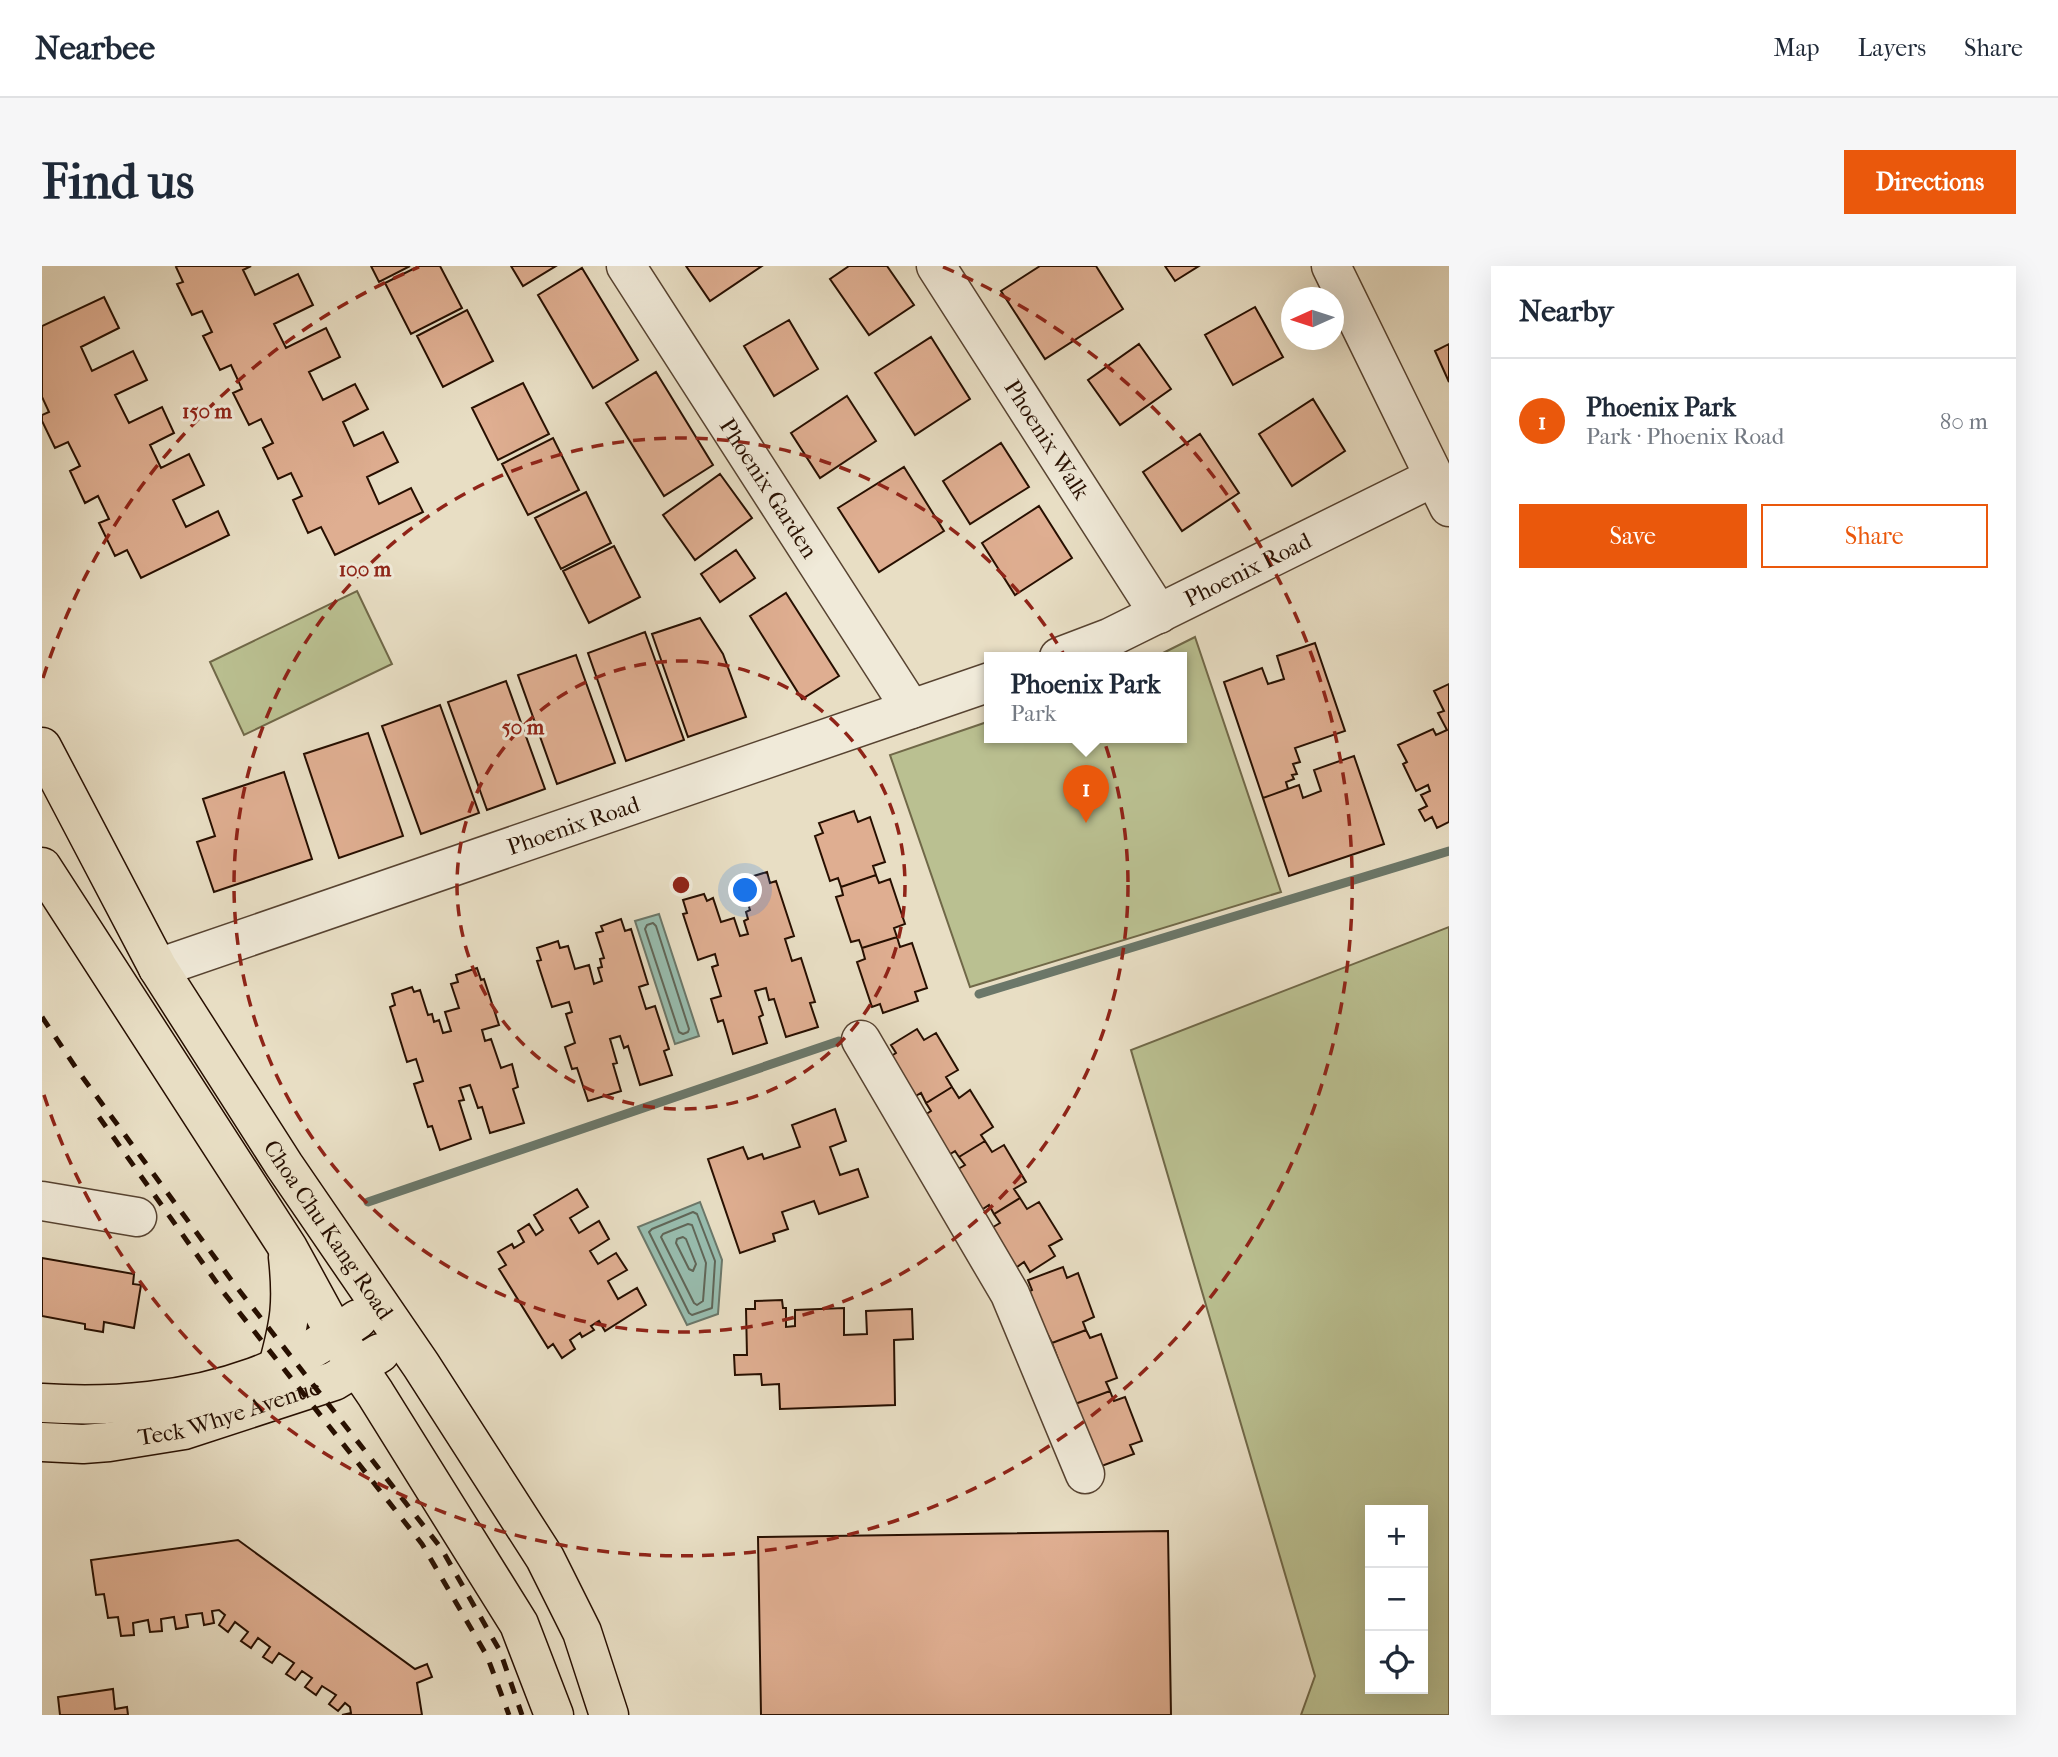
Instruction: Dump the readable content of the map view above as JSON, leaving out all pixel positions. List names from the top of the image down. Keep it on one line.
{"streets":{"main road":["Choa Chu Kang Road","Teck Whye Avenue"],"street":["Phoenix Walk","Phoenix Garden","Phoenix Road"]},"crossings":[["Phoenix Walk","Phoenix Road"],["Phoenix Garden","Phoenix Road"],["Phoenix Road","Choa Chu Kang Road"],["Choa Chu Kang Road","Teck Whye Avenue"]],"north":"left","page":{"header":"Nearbee","nav":["Map","Layers","Share"],"buttons":["Directions",["Save","Share"]],"title":"Find us","heading":"Nearby","list":[{"mark":"1","name":"Phoenix Park","note":"Park · Phoenix Road","value":"80 m"}],"popup":["Phoenix Park","Park"],"pins":"1","map_buttons":["+","−"]},"rings":["150 m","100 m","50 m"]}
